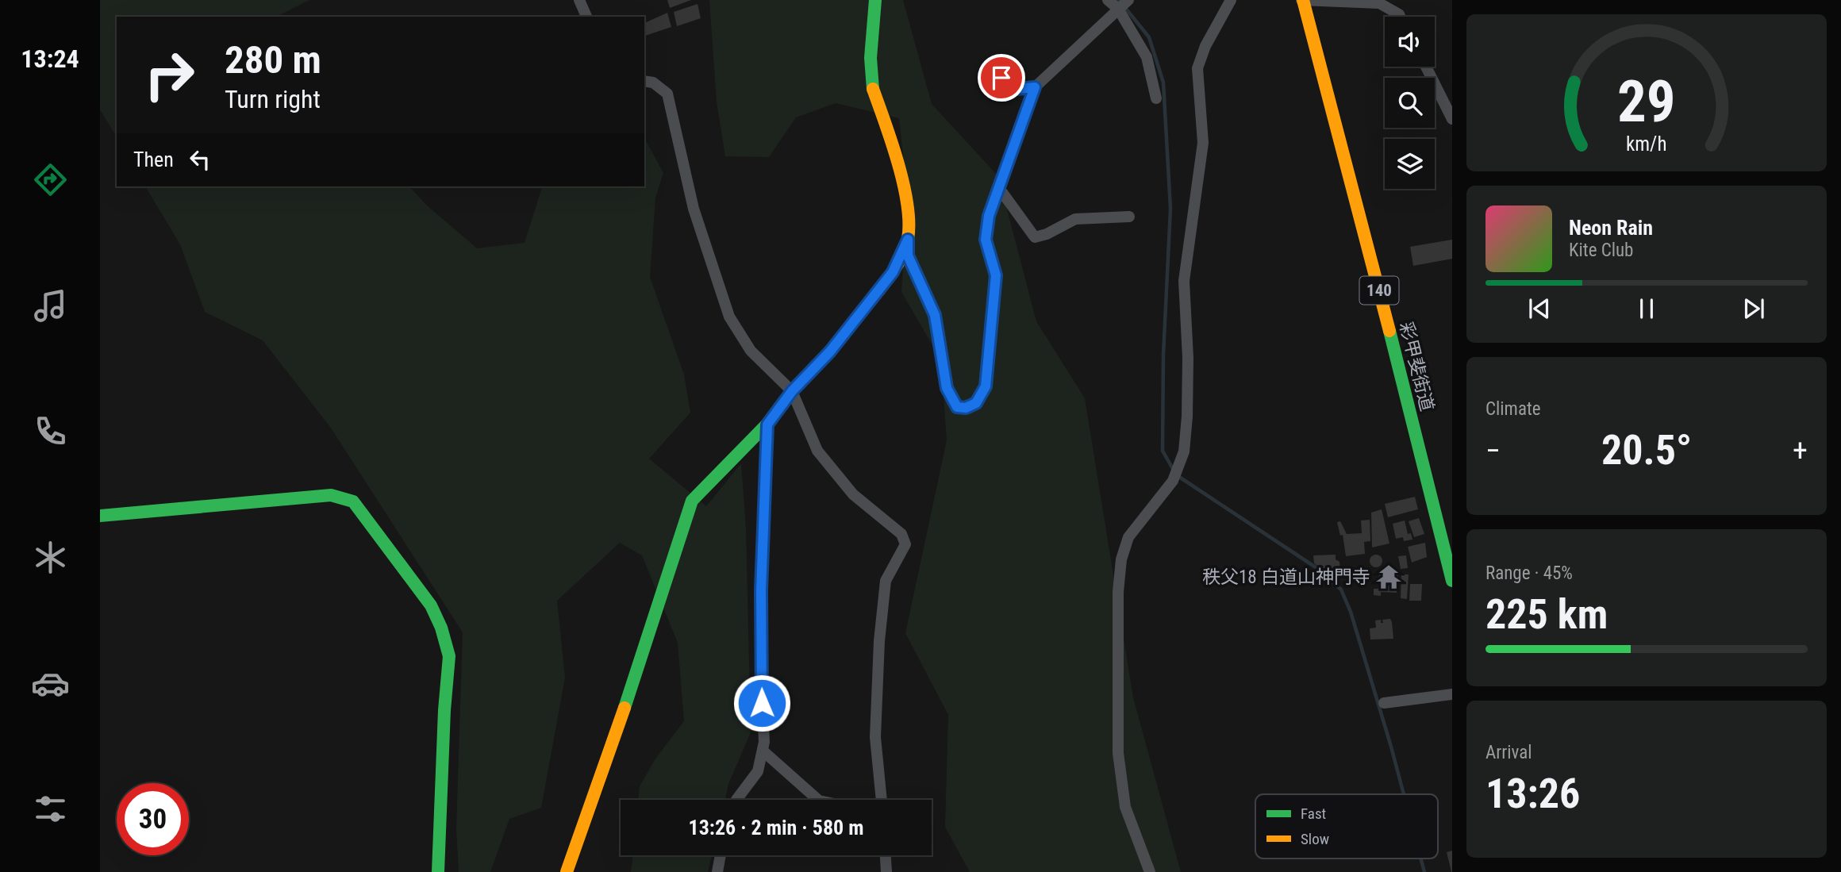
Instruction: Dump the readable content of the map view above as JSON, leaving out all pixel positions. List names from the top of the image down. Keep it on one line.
{"streets":{"main road":["140","彩甲斐街道"]},"places":{"temple":["秩父18 白道山神門寺"]},"legend":["Fast","Slow"],"page":{"tabs":"13:24","turn":["280 m","Turn right"],"then":"Then","song":["Neon Rain","Kite Club"],"tile":["Climate",["Range · 45%","225 km"],["Arrival","13:26"]],"heat":["−","20.5°","+"],"limit":"30","trip":"13:26 · 2 min · 580 m","gauge":["29","km/h"]}}
